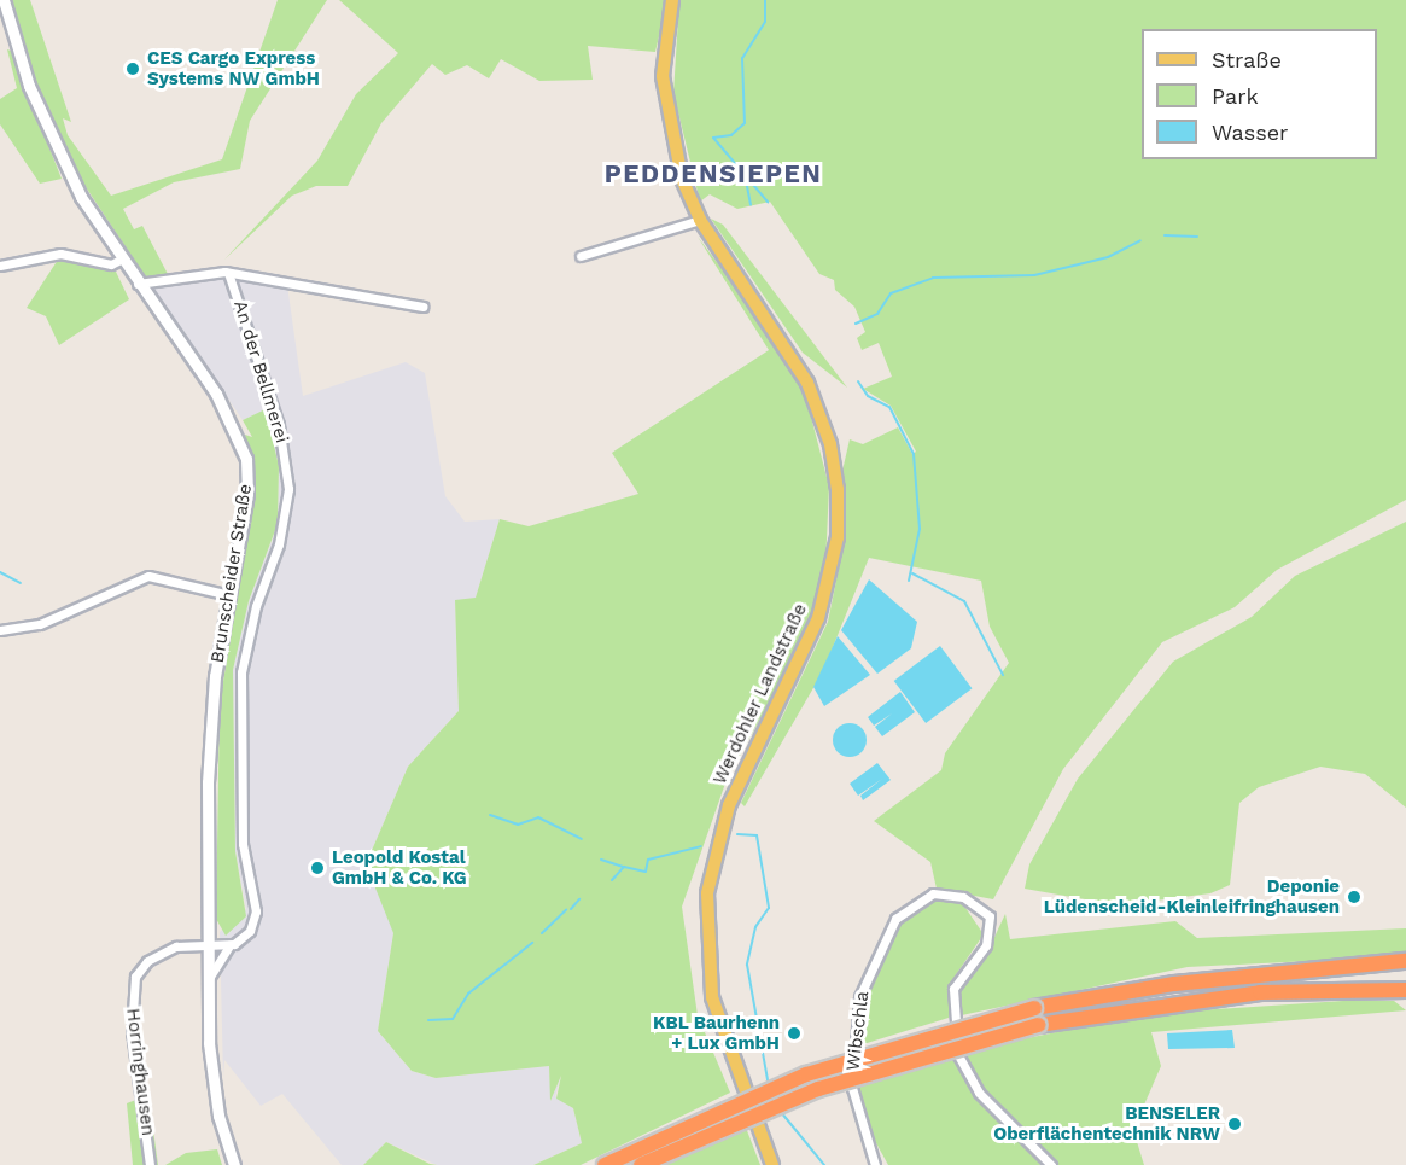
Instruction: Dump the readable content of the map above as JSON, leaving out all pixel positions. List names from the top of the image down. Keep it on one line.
{"streets":{"main road":["Brunscheider Straße","Werdohler Landstraße"],"street":["An der Bellmerei","Wibschla","Horringhausen"]},"crossings":[["An der Bellmerei","Brunscheider Straße"],["Brunscheider Straße","Horringhausen"]],"districts":["PEDDENSIEPEN"],"places":["CES Cargo Express Systems NW GmbH","Leopold Kostal GmbH & Co. KG","Deponie Lüdenscheid-Kleinleifringhausen","KBL Baurhenn + Lux GmbH","BENSELER Oberflächentechnik NRW"],"legend":["Straße","Park","Wasser"]}
